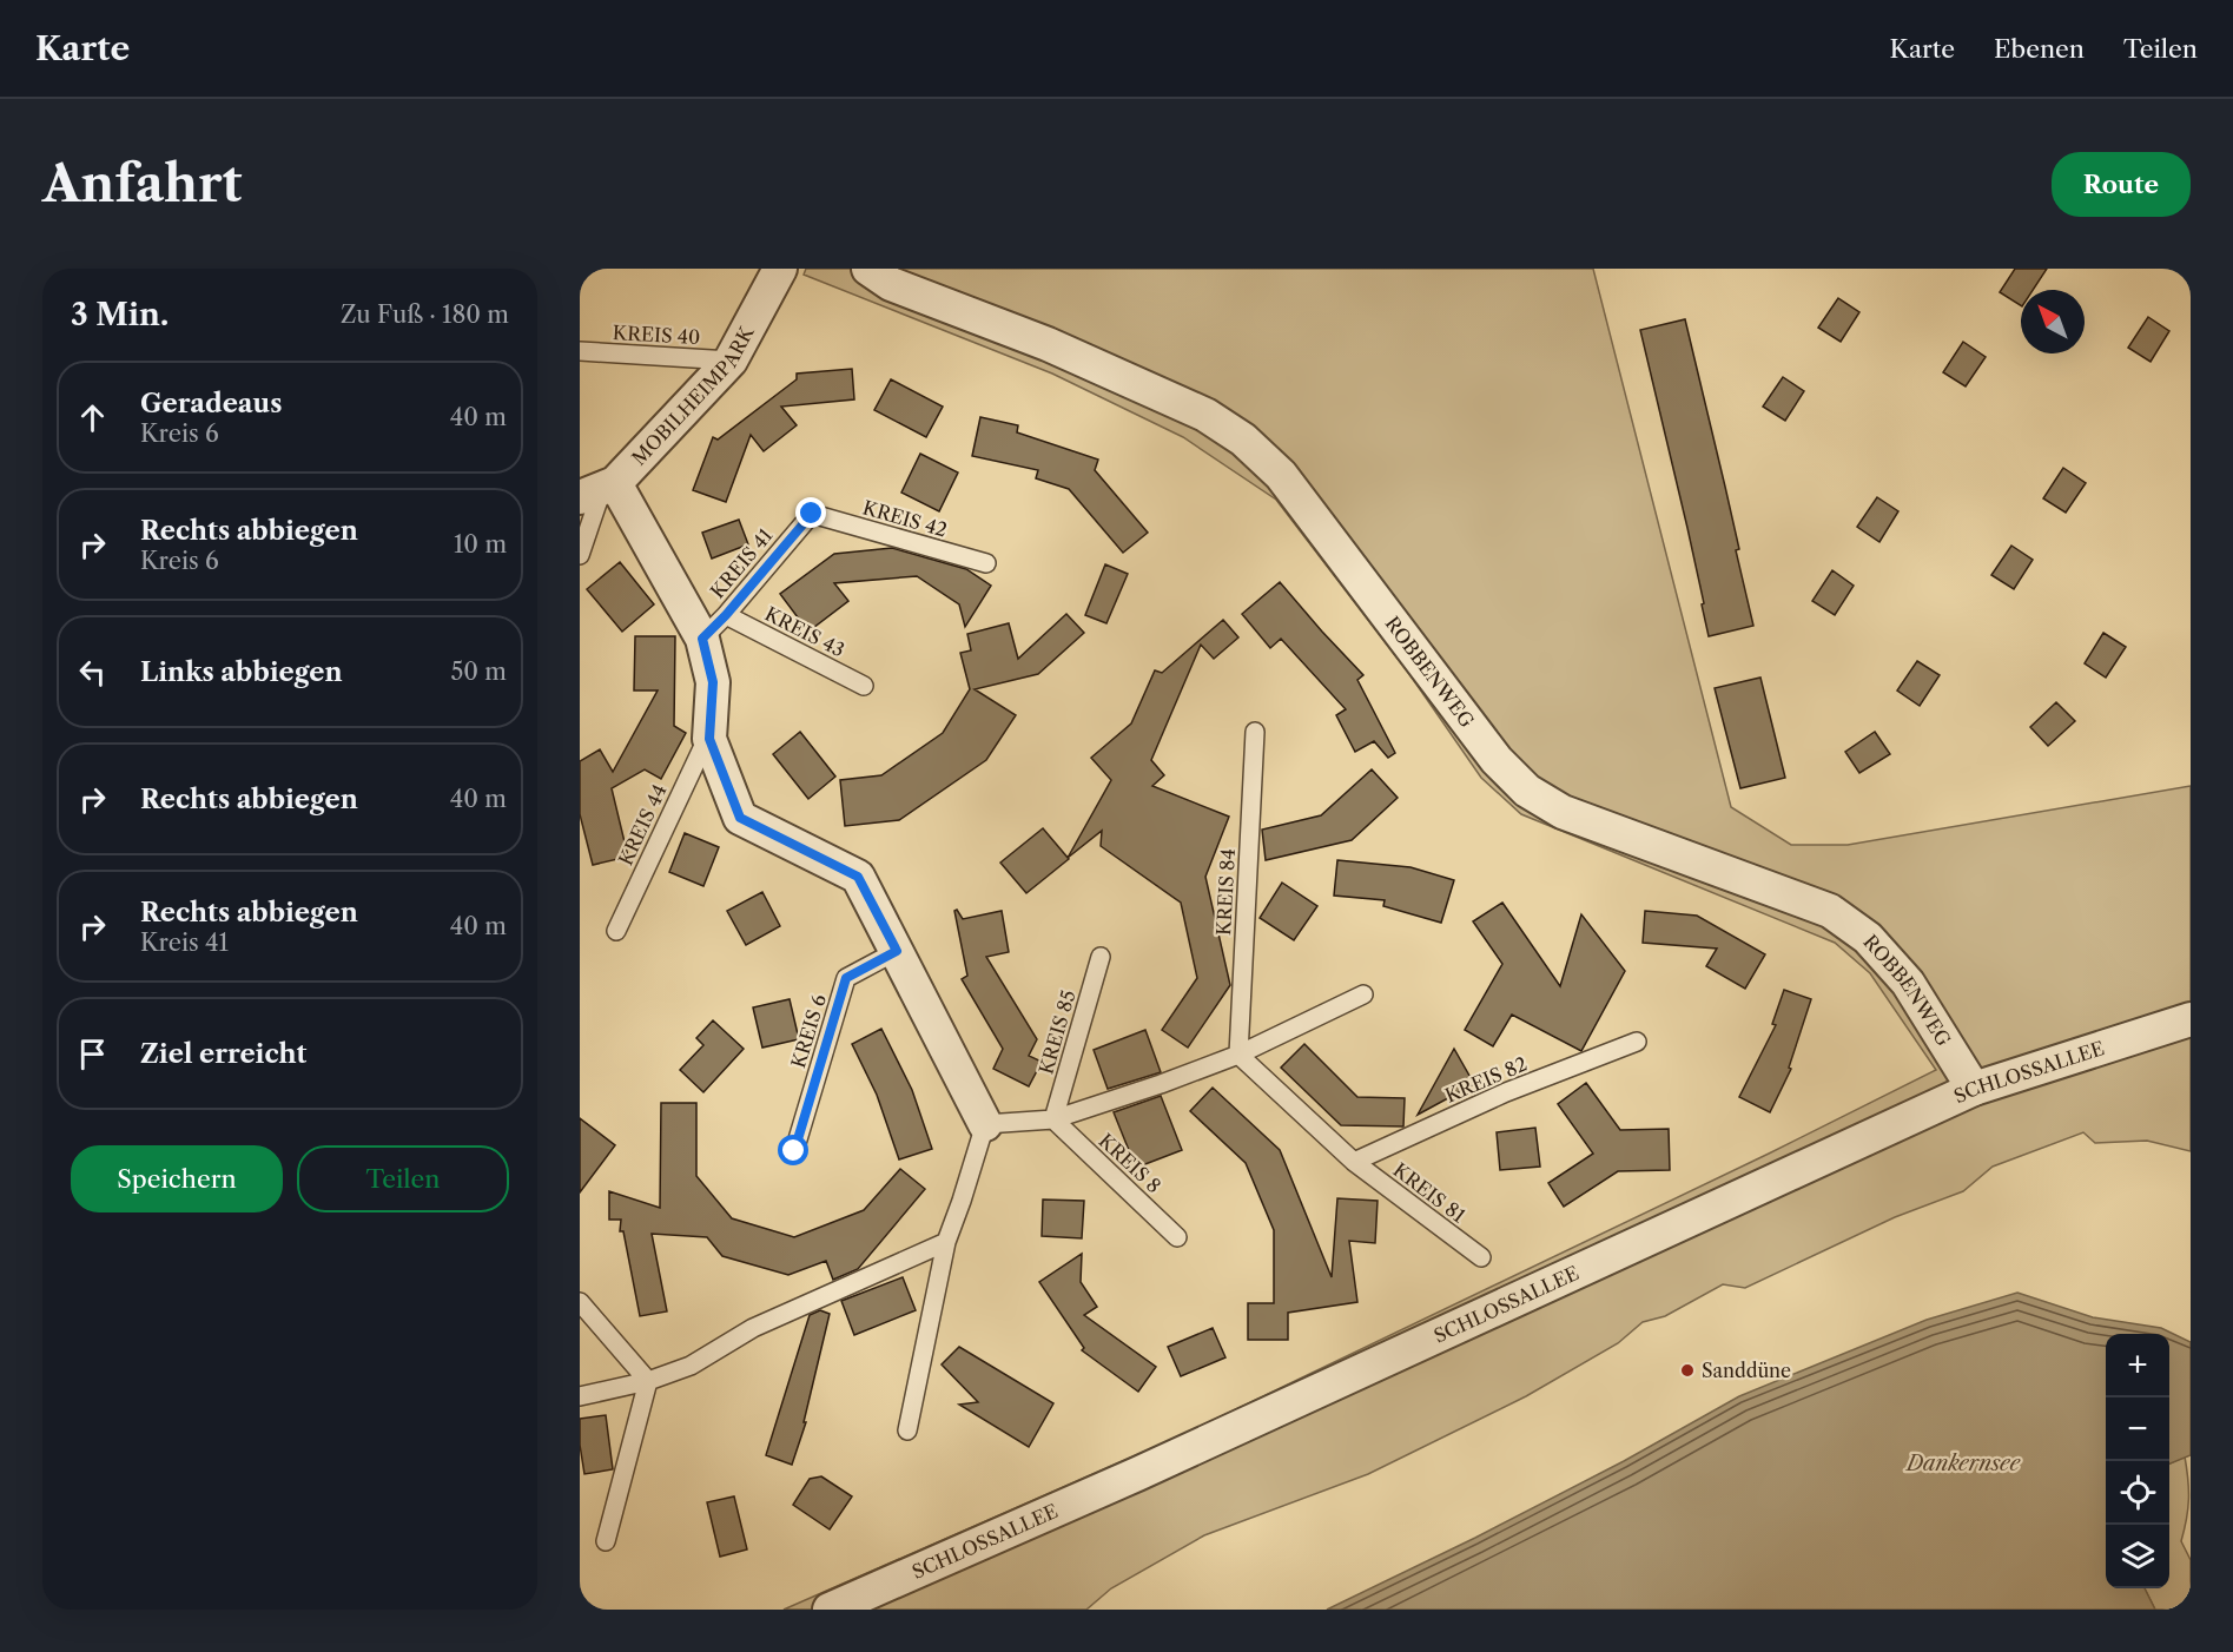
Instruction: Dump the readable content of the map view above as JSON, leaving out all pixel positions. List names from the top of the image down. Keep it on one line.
{"streets":{"street":["MOBILHEIMPARK","ROBBENWEG","SCHLOSSALLEE"],"lane":["KREIS 40","KREIS 42","KREIS 41","KREIS 43","KREIS 44","KREIS 84","KREIS 6","KREIS 85","KREIS 82","KREIS 8","KREIS 81"]},"crossings":[["KREIS 40","MOBILHEIMPARK"],["KREIS 42","KREIS 41"],["KREIS 41","KREIS 43"],["ROBBENWEG","SCHLOSSALLEE"],["KREIS 84","KREIS 81"],["KREIS 85","KREIS 8"],["KREIS 82","KREIS 81"]],"water":["Dankernsee"],"places":["Sanddüne"],"north":"top left","page":{"header":"Karte","nav":["Karte","Ebenen","Teilen"],"buttons":["Route",["Speichern","Teilen"]],"title":"Anfahrt","heading":["3 Min.","Zu Fuß · 180 m"],"list":[["Geradeaus","Kreis 6","40 m"],["Rechts abbiegen","Kreis 6","10 m"],["Links abbiegen","50 m"],["Rechts abbiegen","40 m"],["Rechts abbiegen","Kreis 41","40 m"],"Ziel erreicht"],"map_buttons":["+","−"]}}
